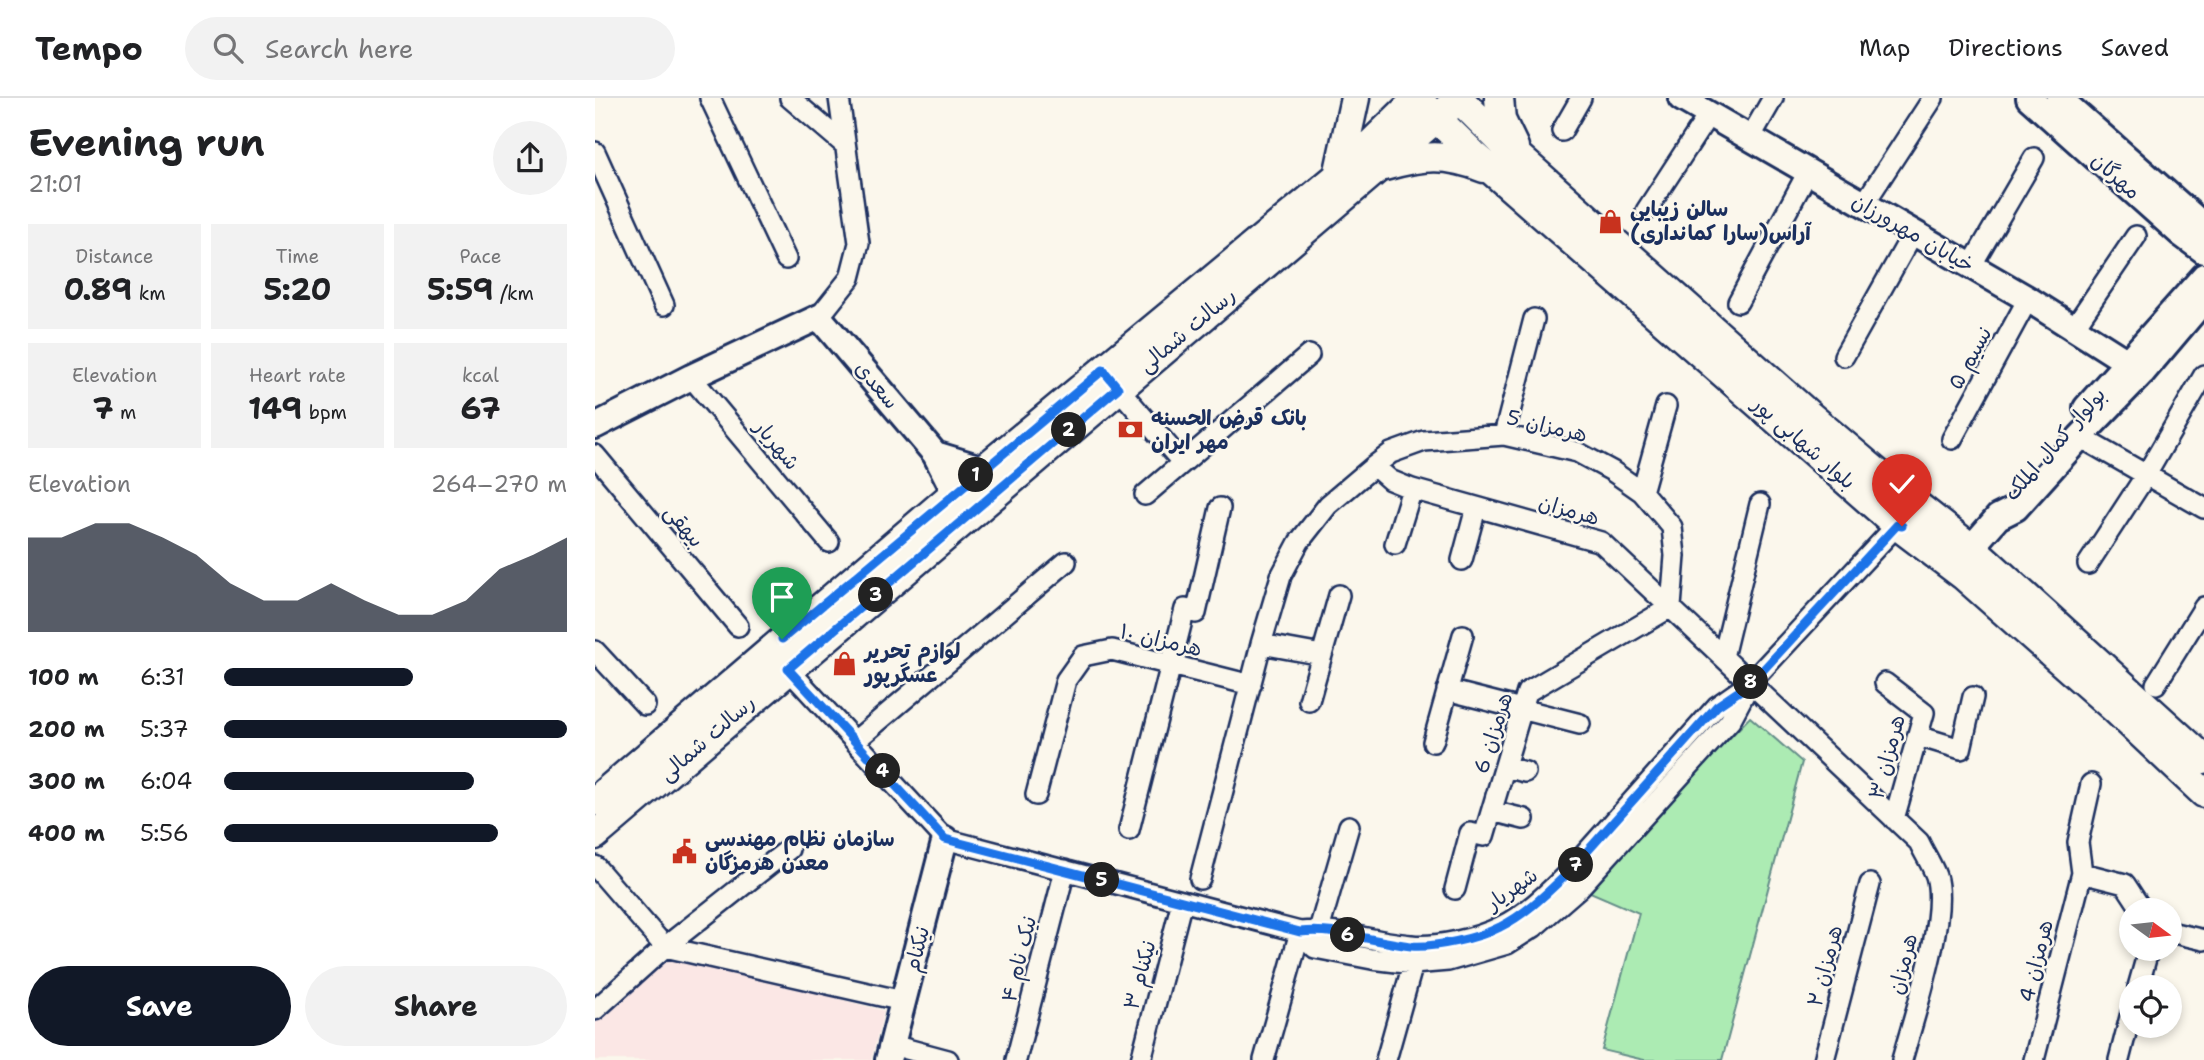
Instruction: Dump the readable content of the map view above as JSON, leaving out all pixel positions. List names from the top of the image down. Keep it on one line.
{"streets":{"main road":["رسالت شمالی","بلوار شهابی پور"],"street":["مهرگان","خیابان مهرورزان","نسیم ۵","سعدی","هرمزان 5","بولوار کمال الملک","شهریار","هرمزان","بیهقی","هرمزان ۱۰","هرمزان 6","هرمزان ۳","نیکنام","نیک نام ۴","هرمزان 4","هرمزان ۲","نیکنام ۳"]},"crossings":[["خیابان مهرورزان","نسیم ۵"],["خیابان مهرورزان","بولوار کمال الملک"],["رسالت شمالی","سعدی"],["رسالت شمالی","بلوار شهابی پور"],["هرمزان 5","هرمزان"],["هرمزان 5","هرمزان 6"],["بلوار شهابی پور","شهریار"],["شهریار","هرمزان"],["شهریار","نیکنام"],["شهریار","نیک نام ۴"],["شهریار","نیکنام ۳"],["هرمزان","هرمزان 6"],["هرمزان","هرمزان ۳"]],"places":{"shop":["سالن زیبایی آراس(سارا کمانداری)","لوازم تحریر عسگرپور"],"bank":["بانک قرض الحسنه مهر ایران"],"public building":["سازمان نظام مهندسی معدن هرمزگان"]},"north":"right","page":{"header":"Tempo","search":"Search here","nav":["Map","Directions","Saved"],"heading":["Evening run","21:01"],"stats":[["Distance","0.89 km"],["Time","5:20"],["Pace","5:59 /km"],["Elevation","7 m"],["Heart rate","149 bpm"],["kcal","67"]],"pins":["2","1","3","8","4","7","5","6"],"chart":["Elevation","264–270 m"],"list":[{"name":"100 m","note":"6:31"},{"name":"200 m","note":"5:37"},{"name":"300 m","note":"6:04"},{"name":"400 m","note":"5:56"}],"buttons":["Save","Share"]}}
